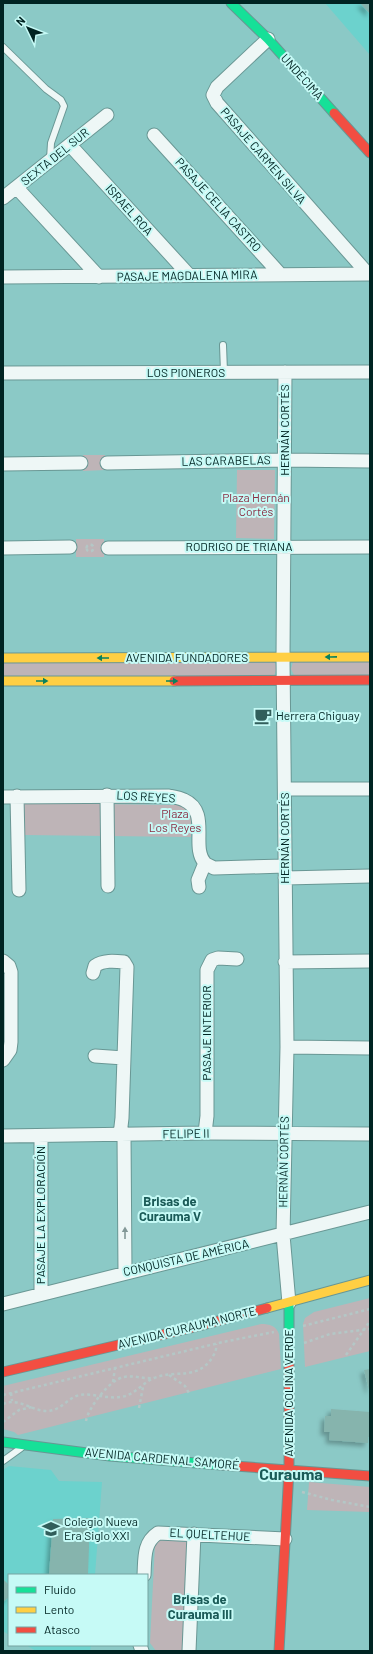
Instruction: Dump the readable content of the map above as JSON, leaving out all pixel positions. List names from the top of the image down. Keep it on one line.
{"streets":{"street":["UNDÉCIMA","PASAJE CARMEN SILVA","SEXTA DEL SUR","PASAJE CELIA CASTRO","ISRAEL ROA","PASAJE MAGDALENA MIRA","LOS PIONEROS","HERNÁN CORTÉS","LAS CARABELAS","RODRIGO DE TRIANA","AVENIDA FUNDADORES","LOS REYES","PASAJE INTERIOR","FELIPE II","PASAJE LA EXPLORACIÓN","CONQUISTA DE AMÉRICA","AVENIDA CURAUMA NORTE","AVENIDA COLINA VERDE","AVENIDA CARDENAL SAMORÉ","EL QUELTEHUE"]},"crossings":[["UNDÉCIMA","PASAJE CARMEN SILVA"],["PASAJE CARMEN SILVA","PASAJE MAGDALENA MIRA"],["SEXTA DEL SUR","ISRAEL ROA"],["PASAJE CELIA CASTRO","PASAJE MAGDALENA MIRA"],["ISRAEL ROA","PASAJE MAGDALENA MIRA"],["LOS PIONEROS","HERNÁN CORTÉS"],["HERNÁN CORTÉS","LAS CARABELAS"],["HERNÁN CORTÉS","RODRIGO DE TRIANA"],["HERNÁN CORTÉS","AVENIDA FUNDADORES"],["HERNÁN CORTÉS","FELIPE II"],["HERNÁN CORTÉS","CONQUISTA DE AMÉRICA"],["HERNÁN CORTÉS","AVENIDA CURAUMA NORTE"],["HERNÁN CORTÉS","AVENIDA COLINA VERDE"],["PASAJE INTERIOR","FELIPE II"],["FELIPE II","PASAJE LA EXPLORACIÓN"],["PASAJE LA EXPLORACIÓN","CONQUISTA DE AMÉRICA"],["AVENIDA CURAUMA NORTE","AVENIDA COLINA VERDE"],["AVENIDA COLINA VERDE","AVENIDA CARDENAL SAMORÉ"],["AVENIDA COLINA VERDE","EL QUELTEHUE"]],"districts":["Brisas de Curauma V","Curauma","Brisas de Curauma III"],"parks":["Plaza Hernán Cortés","Plaza Los Reyes"],"places":{"cafe":["Herrera Chiguay"],"school or university":["Colegio Nueva Era Siglo XXI"]},"legend":["Fluido","Lento","Atasco"],"north":"top left"}
